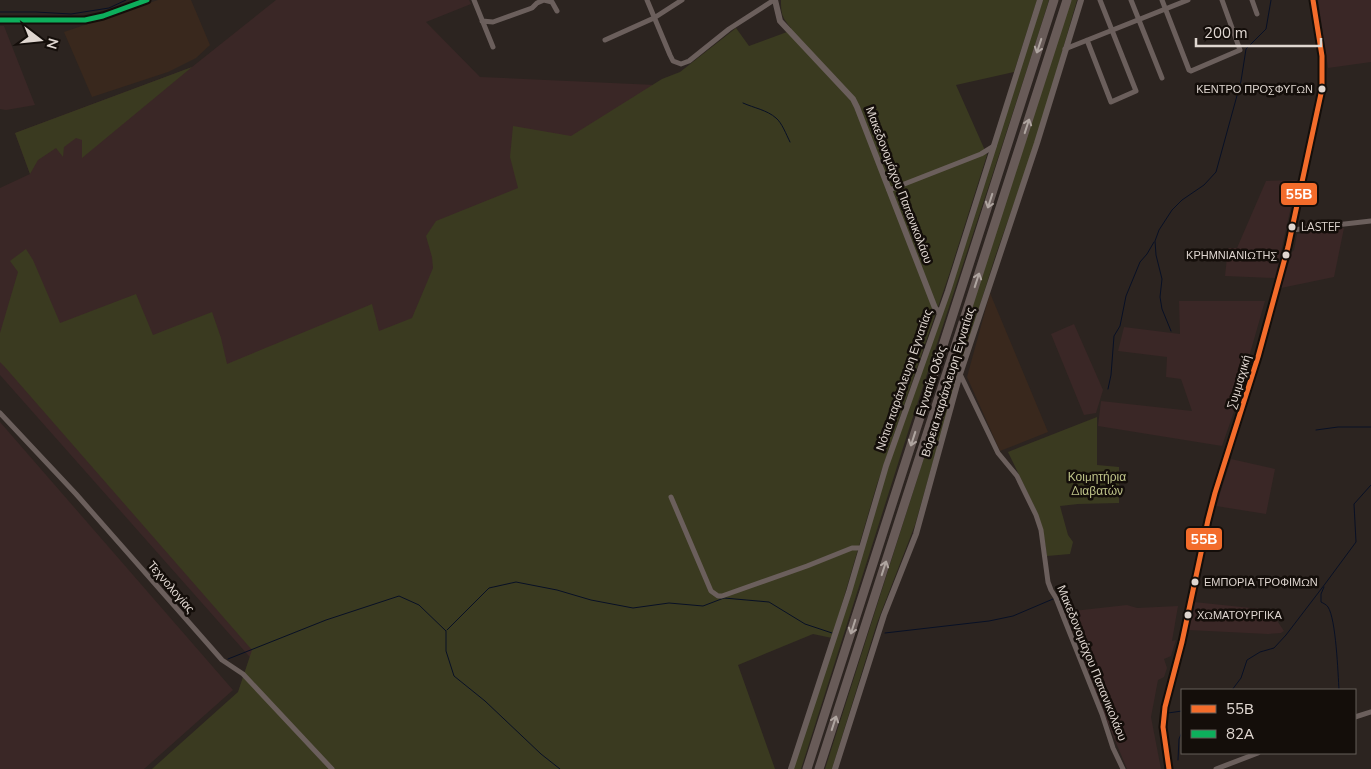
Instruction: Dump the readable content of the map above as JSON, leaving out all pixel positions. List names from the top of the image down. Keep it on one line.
{"streets":{"highway":["Εγνατία Οδός"],"street":["Μακεδονομάχου Παπανικολάου","Νότια παράπλευρη Εγνατίας","Βόρεια παράπλευρη Εγνατίας","Συμμαχική","Τεχνολογίας"]},"crossings":[["Μακεδονομάχου Παπανικολάου","Νότια παράπλευρη Εγνατίας"],["Μακεδονομάχου Παπανικολάου","Βόρεια παράπλευρη Εγνατίας"]],"parks":["Κοιμητήρια Διαβατών"],"places":["ΚΕΝΤΡΟ ΠΡΟΣΦΥΓΩΝ","LASTEF","ΚΡΗΜΝΙΑΝΙΩΤΗΣ","ΕΜΠΟΡΙΑ ΤΡΟΦΙΜΩΝ","ΧΩΜΑΤΟΥΡΓΙΚΑ"],"lines":["transit line 55Β","transit line 82Α"],"legend":["55Β","82Α"],"scale_bar":"200 m","north":"right"}
